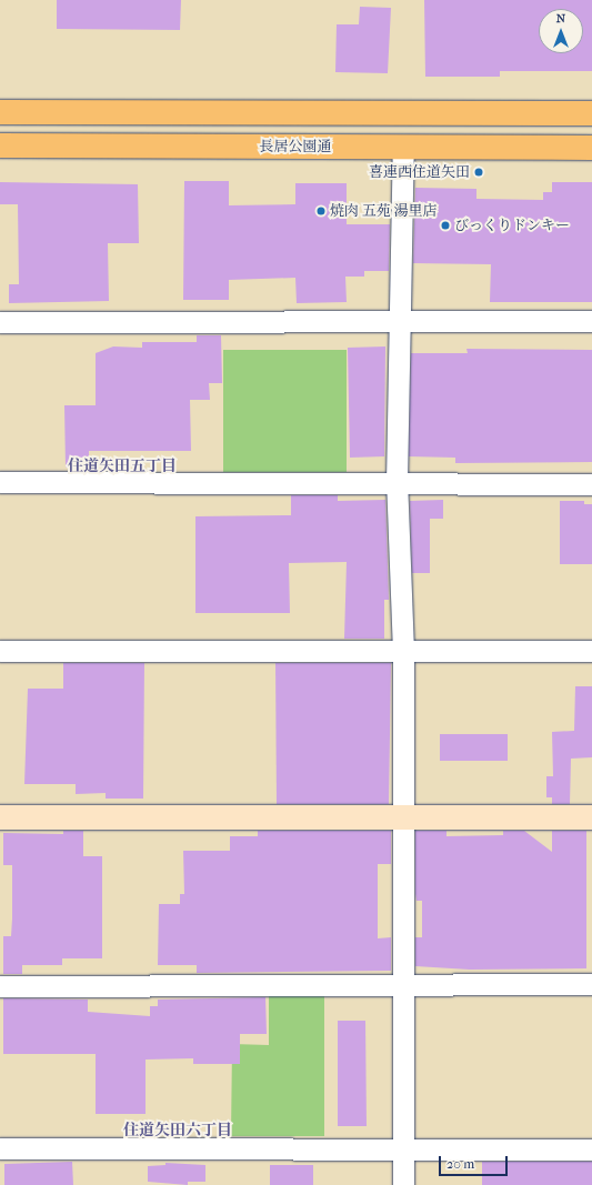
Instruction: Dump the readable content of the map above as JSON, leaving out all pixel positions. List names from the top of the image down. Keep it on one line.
{"streets":{"highway":["長居公園通"]},"districts":["住道矢田五丁目","住道矢田六丁目"],"places":["喜連西住道矢田","焼肉 五苑 湯里店","びっくりドンキー"],"scale_bar":"20 m","north":"top"}
